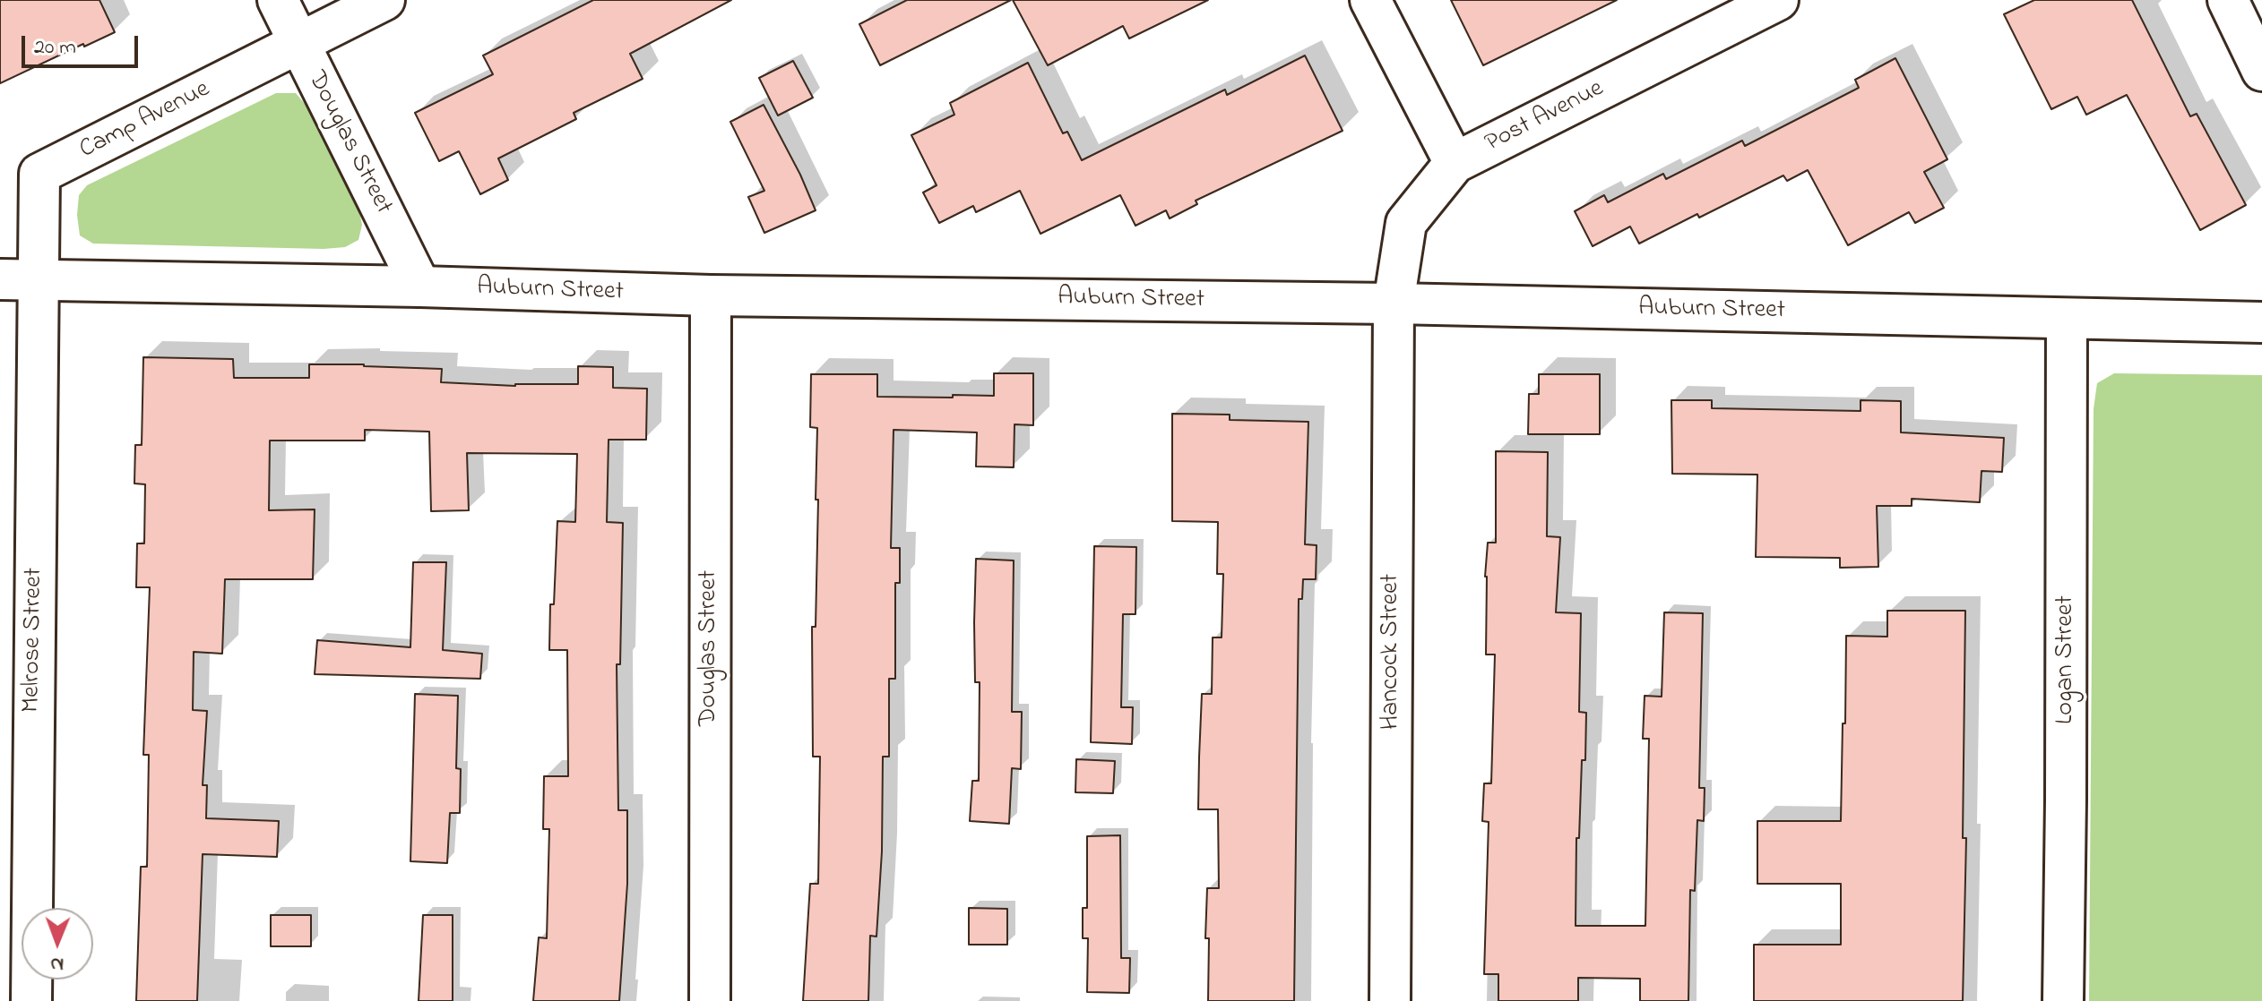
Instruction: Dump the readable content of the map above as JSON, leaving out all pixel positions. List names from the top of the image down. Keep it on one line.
{"streets":{"street":["Post Avenue","Camp Avenue","Douglas Street","Auburn Street","Melrose Street","Hancock Street","Logan Street"]},"crossings":[["Post Avenue","Auburn Street"],["Post Avenue","Hancock Street"],["Camp Avenue","Douglas Street"],["Camp Avenue","Auburn Street"],["Camp Avenue","Melrose Street"],["Douglas Street","Auburn Street"],["Auburn Street","Melrose Street"],["Auburn Street","Hancock Street"],["Auburn Street","Logan Street"]],"scale_bar":"20 m","north":"bottom"}
